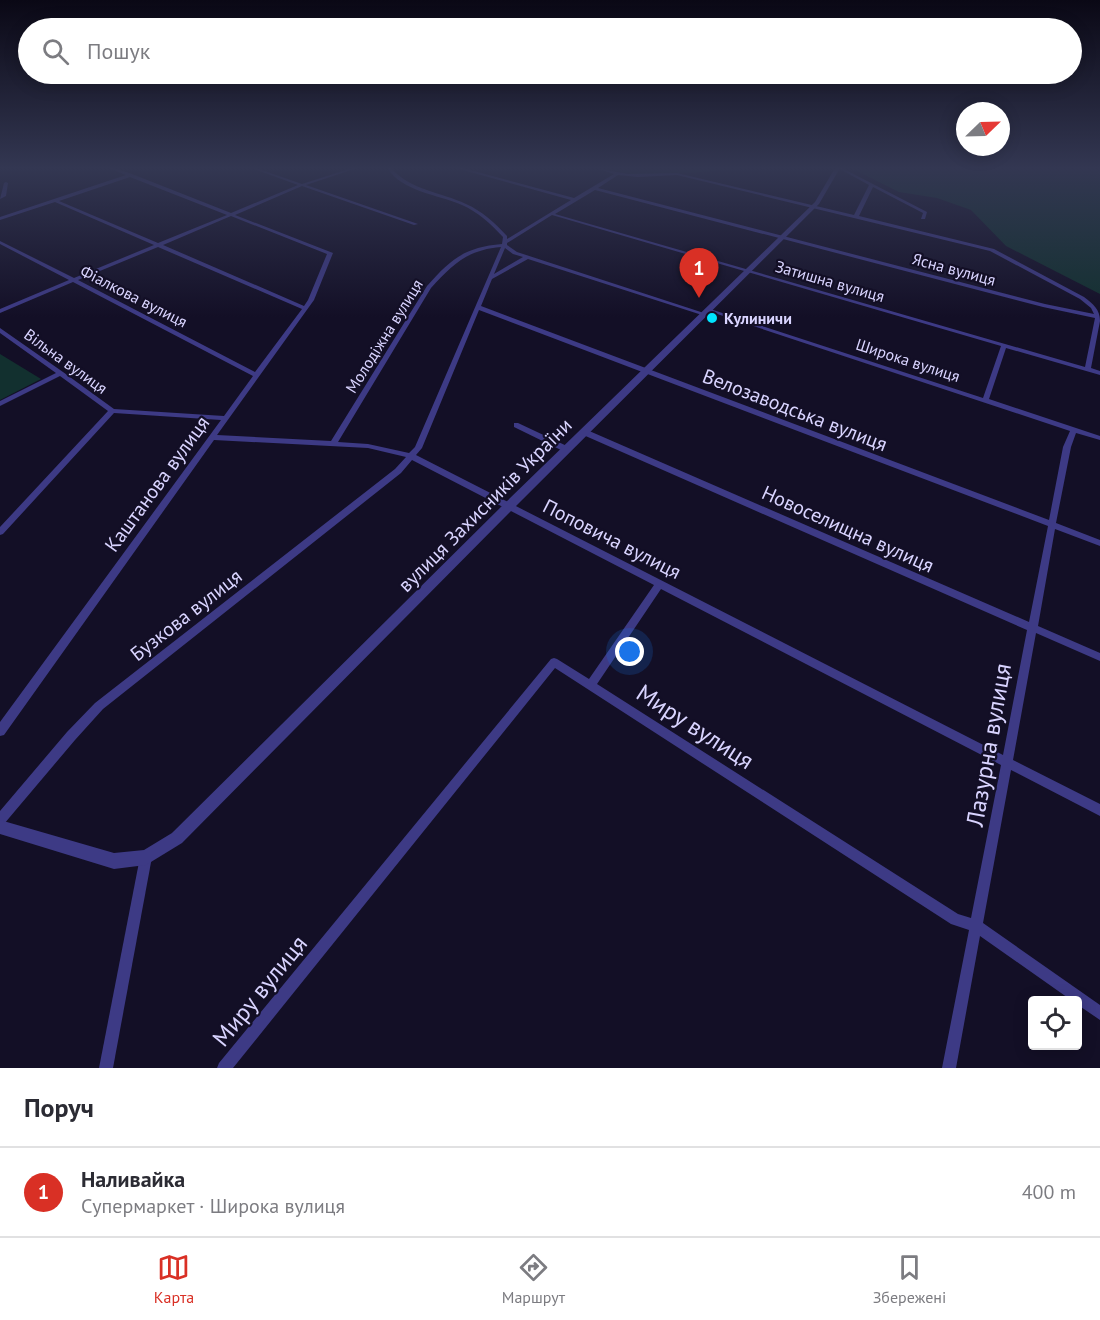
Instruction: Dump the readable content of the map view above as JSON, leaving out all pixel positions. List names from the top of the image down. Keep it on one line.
{"streets":{"street":["Ясна вулиця","Затишна вулиця","Фіалкова вулиця","Молодіжна вулиця","Широка вулиця","Вільна вулиця","Велозаводська вулиця","Каштанова вулиця","вулиця Захисників України","Новоселищна вулиця","Поповича вулиця","Бузкова вулиця","Миру вулиця","Лазурна вулиця"]},"crossings":[["Ясна вулиця","вулиця Захисників України"],["Затишна вулиця","вулиця Захисників України"],["Фіалкова вулиця","Каштанова вулиця"],["Молодіжна вулиця","Широка вулиця"],["Молодіжна вулиця","Поповича вулиця"],["Широка вулиця","вулиця Захисників України"],["Широка вулиця","Лазурна вулиця"],["Вільна вулиця","Каштанова вулиця"],["Велозаводська вулиця","вулиця Захисників України"],["Велозаводська вулиця","Лазурна вулиця"],["Каштанова вулиця","Поповича вулиця"],["вулиця Захисників України","Новоселищна вулиця"],["вулиця Захисників України","Поповича вулиця"],["Новоселищна вулиця","Лазурна вулиця"],["Поповича вулиця","Бузкова вулиця"],["Поповича вулиця","Лазурна вулиця"],["Миру вулиця","Лазурна вулиця"]],"places":["Кулиничи"],"north":"top right","page":{"search":"Пошук","pins":"1","heading":"Поруч","list":[{"mark":"1","name":"Наливайка","note":"Супермаркет · Широка вулиця","value":"400 m"}],"nav":["Карта","Маршрут","Збережені"]}}
